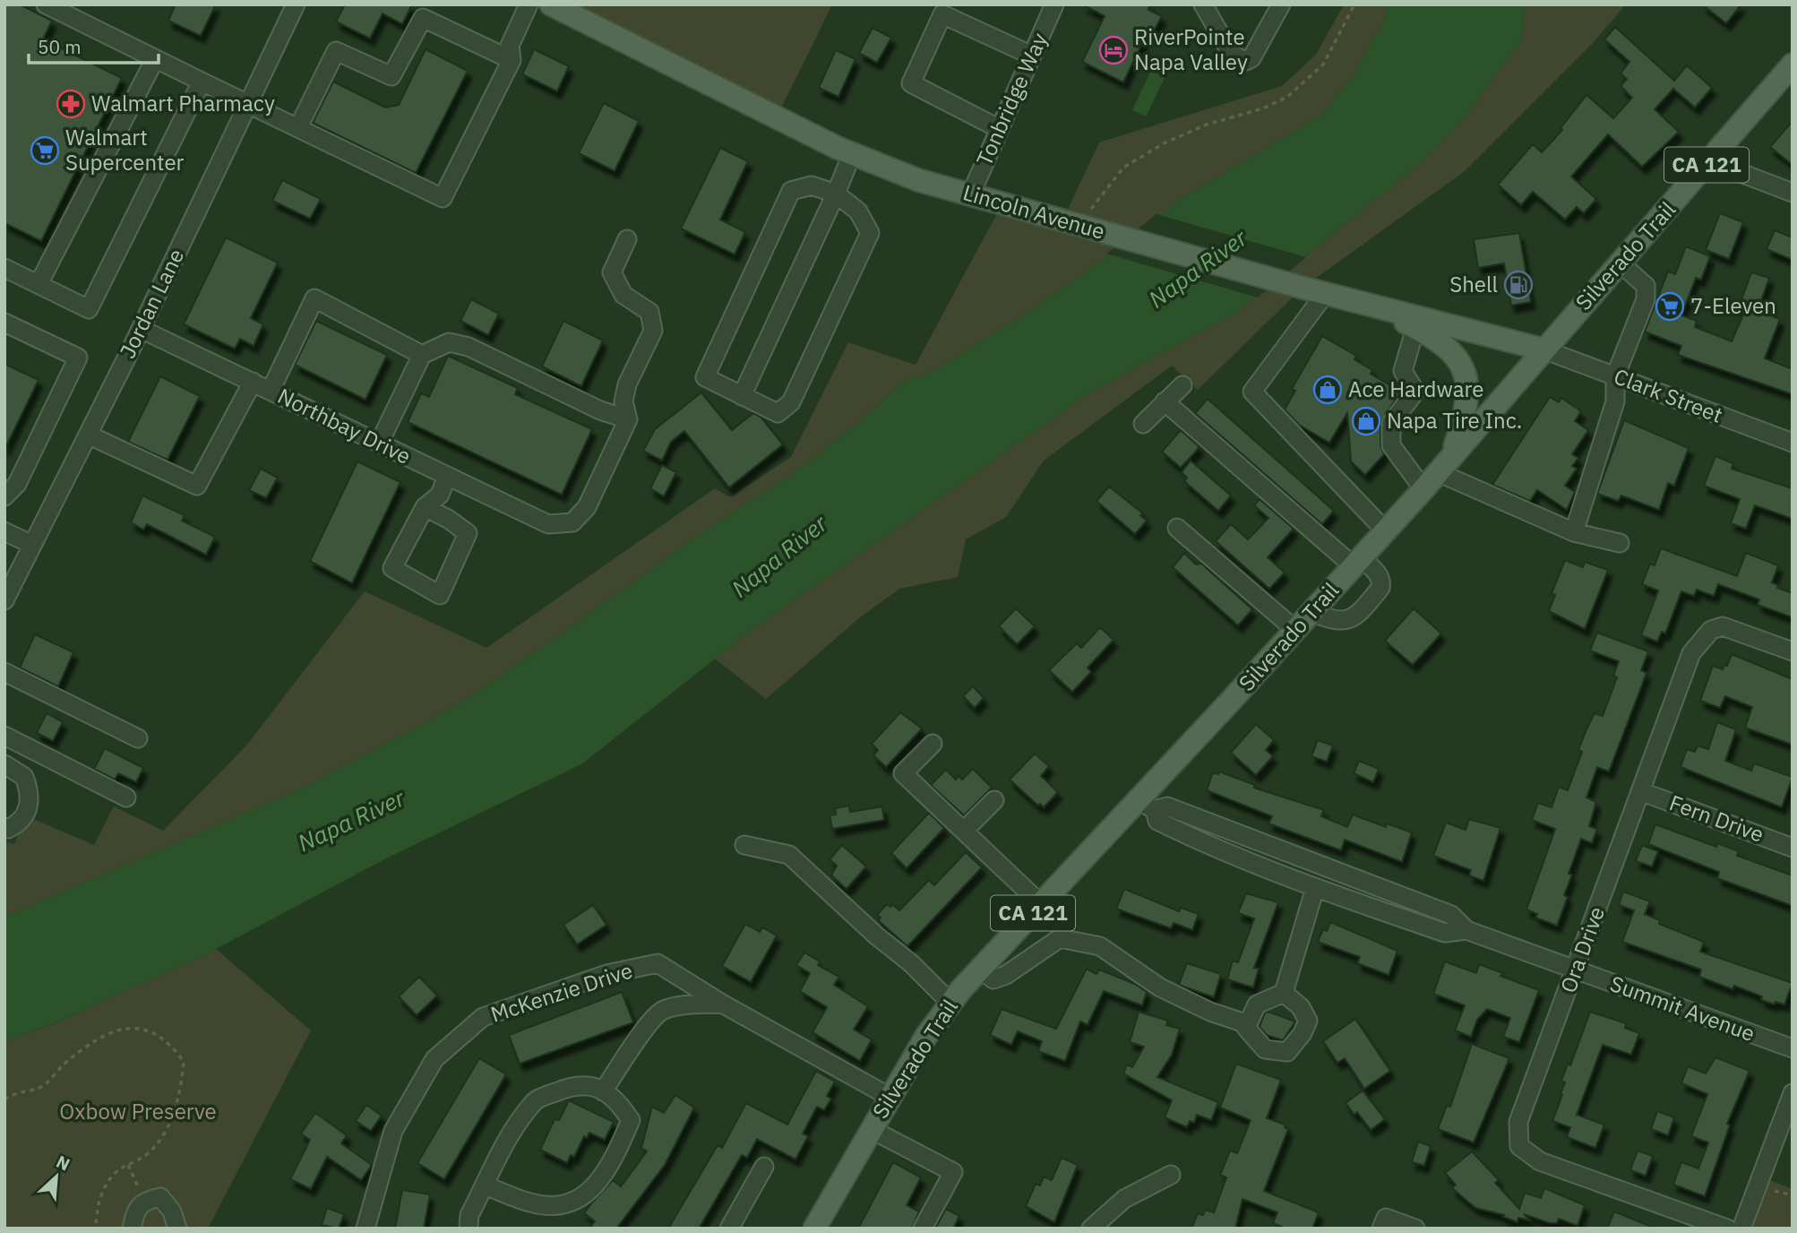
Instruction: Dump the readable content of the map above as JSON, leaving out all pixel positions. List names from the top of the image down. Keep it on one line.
{"streets":{"main road":["CA 121","Lincoln Avenue","Silverado Trail"],"street":["Tonbridge Way","Jordan Lane","Clark Street","Northbay Drive","Fern Drive","Ora Drive","McKenzie Drive","Summit Avenue"]},"crossings":[["Tonbridge Way","Lincoln Avenue"],["Lincoln Avenue","Silverado Trail"],["Lincoln Avenue","Clark Street"],["Silverado Trail","Clark Street"],["Silverado Trail","McKenzie Drive"],["Silverado Trail","Summit Avenue"],["Jordan Lane","Northbay Drive"],["Fern Drive","Ora Drive"],["Ora Drive","Summit Avenue"]],"water":["Napa River"],"parks":["Oxbow Preserve"],"places":{"hotel":["RiverPointe Napa Valley"],"pharmacy":["Walmart Pharmacy"],"supermarket":["Walmart Supercenter","7-Eleven"],"fuel station":["Shell"],"shop":["Ace Hardware","Napa Tire Inc."]},"scale_bar":"50 m","north":"top right"}
